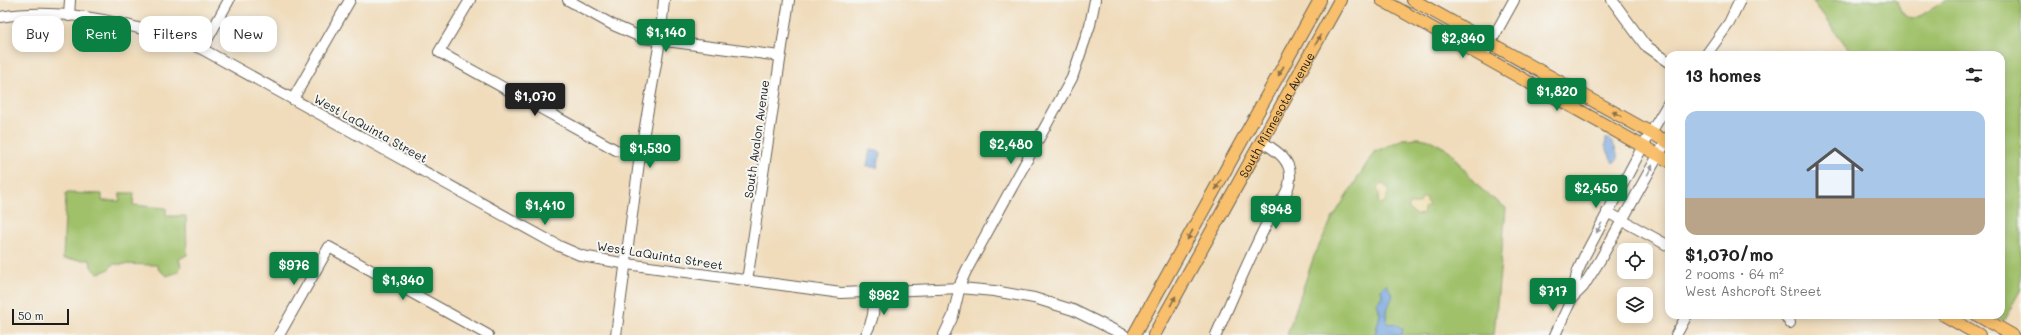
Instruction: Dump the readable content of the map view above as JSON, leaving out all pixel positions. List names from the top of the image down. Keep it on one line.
{"streets":{"main road":["South Minnesota Avenue"],"street":["West LaQuinta Street","South Avalon Avenue"]},"crossings":[["West LaQuinta Street","South Avalon Avenue"]],"scale_bar":"50 m","page":{"chip":["Buy","Rent","Filters","New"],"price":["$1,140","$2,340","$1,820","$1,070","$2,480","$1,530","$2,450","$1,410","$948","$976","$1,340","$717","$962"],"heading":"13 homes","list":[{"name":"$1,070/mo","note":"2 rooms · 64 m² · West Ashcroft Street"}],"scale":"50 m"}}
